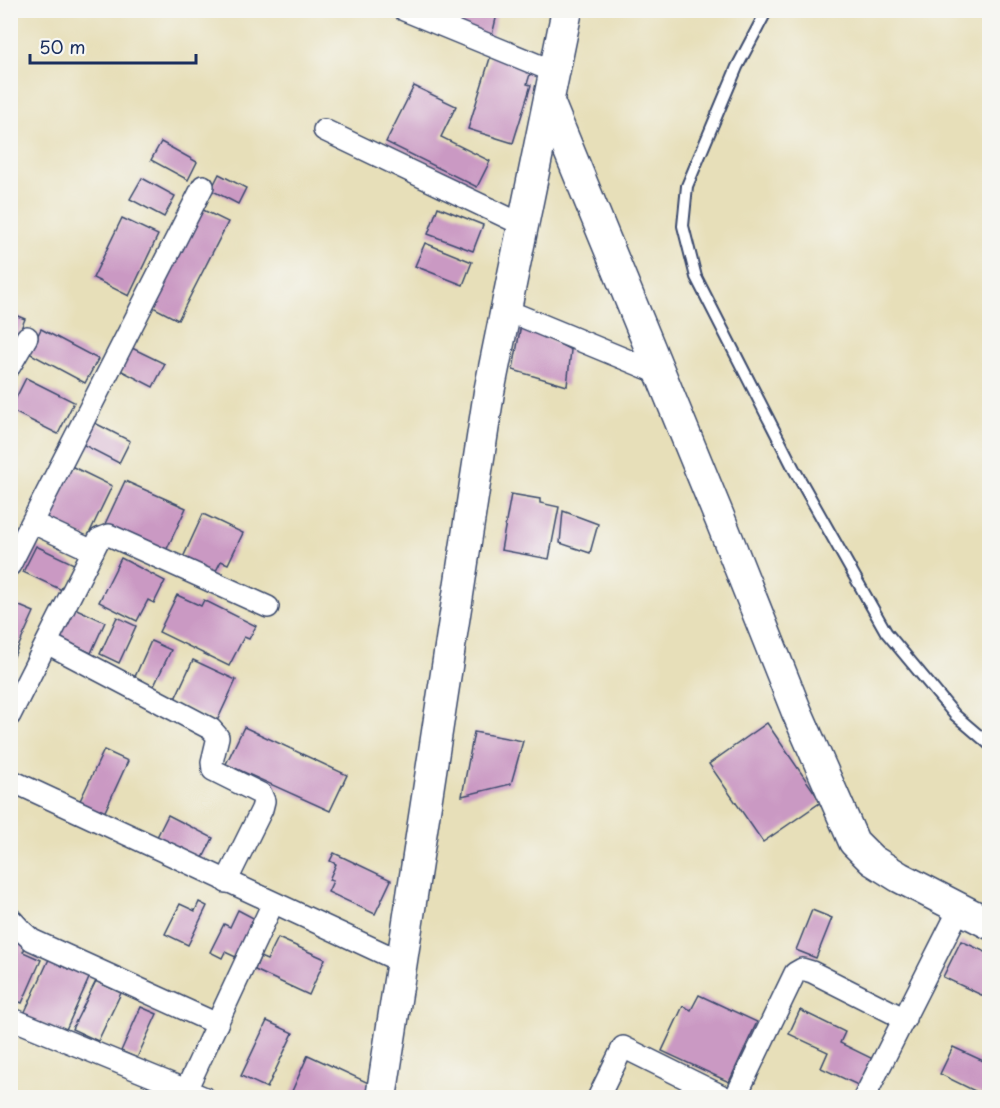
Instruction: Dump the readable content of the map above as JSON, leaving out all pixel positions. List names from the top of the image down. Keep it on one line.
{"scale_bar":"50 m"}
